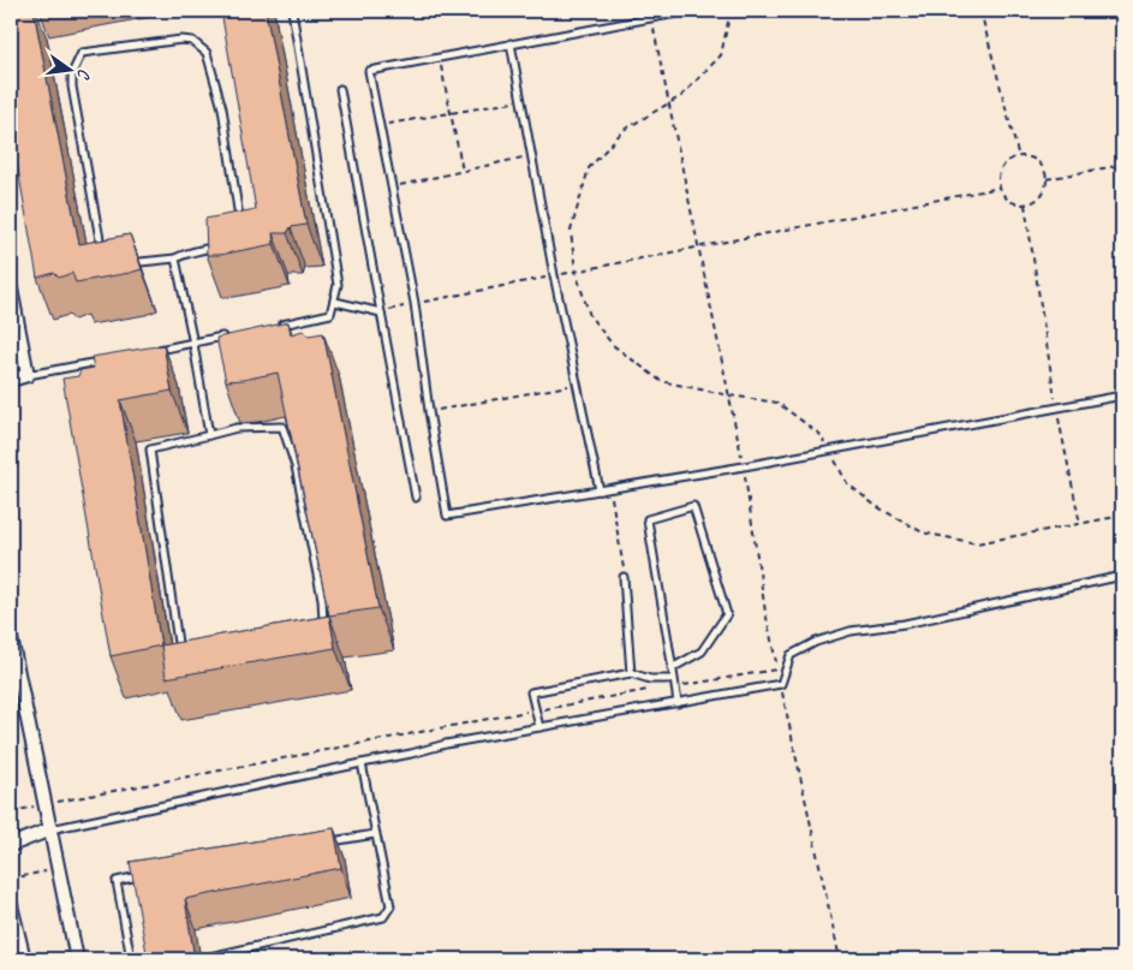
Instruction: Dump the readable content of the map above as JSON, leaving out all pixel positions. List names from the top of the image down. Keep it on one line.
{"north":"right"}
